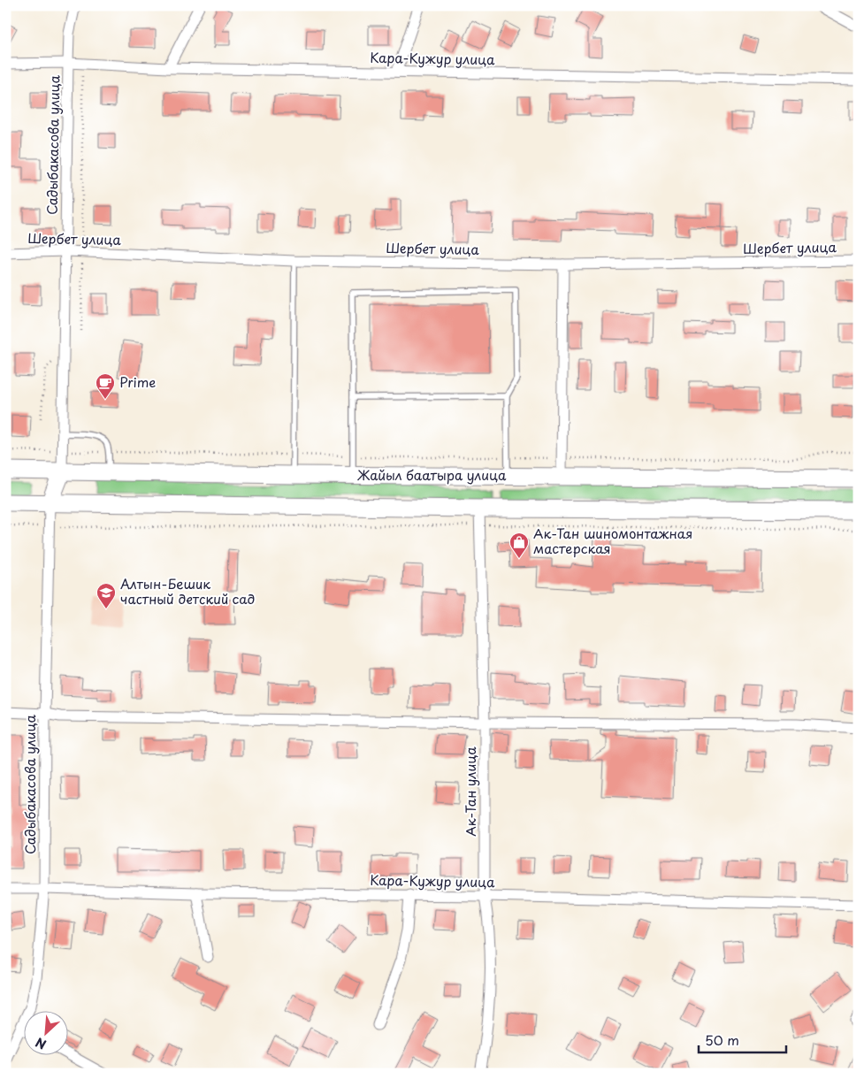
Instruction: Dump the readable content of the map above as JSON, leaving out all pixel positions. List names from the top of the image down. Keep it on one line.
{"streets":{"main road":["Жайыл баатыра улица"],"street":["Кара-Кужур улица","Садыбакасова улица","Шербет улица","Ак-Тан улица"]},"crossings":[["Кара-Кужур улица","Садыбакасова улица"],["Кара-Кужур улица","Ак-Тан улица"],["Садыбакасова улица","Шербет улица"],["Садыбакасова улица","Жайыл баатыра улица"]],"places":{"cafe":["Prime"],"shop":["Ак-Тан шиномонтажная мастерская"],"school or university":["Алтын-Бешик частный детский сад"]},"scale_bar":"50 m","north":"bottom left"}
